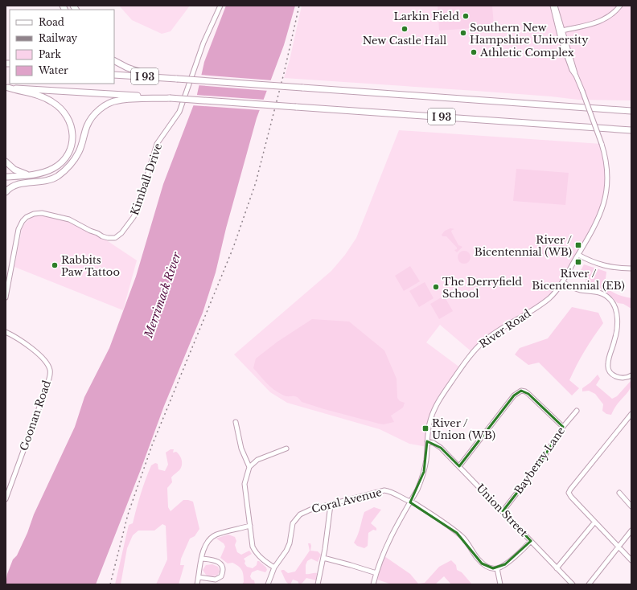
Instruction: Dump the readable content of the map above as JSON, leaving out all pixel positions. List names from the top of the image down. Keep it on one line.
{"streets":{"highway":["I 93"],"street":["Kimball Drive","River Road","Goonan Road","Bayberry Lane","Coral Avenue","Union Street"]},"crossings":[["River Road","Coral Avenue"],["River Road","Union Street"],["Bayberry Lane","Union Street"]],"water":["Merrimack River"],"places":{"other":["Larkin Field","New Castle Hall","Southern New Hampshire University","Athletic Complex","Rabbits Paw Tattoo","The Derryfield School"],"transit":["River / Bicentennial (WB)","River / Bicentennial (EB)","River / Union (WB)"]},"legend":["Road","Railway","Park","Water"]}
